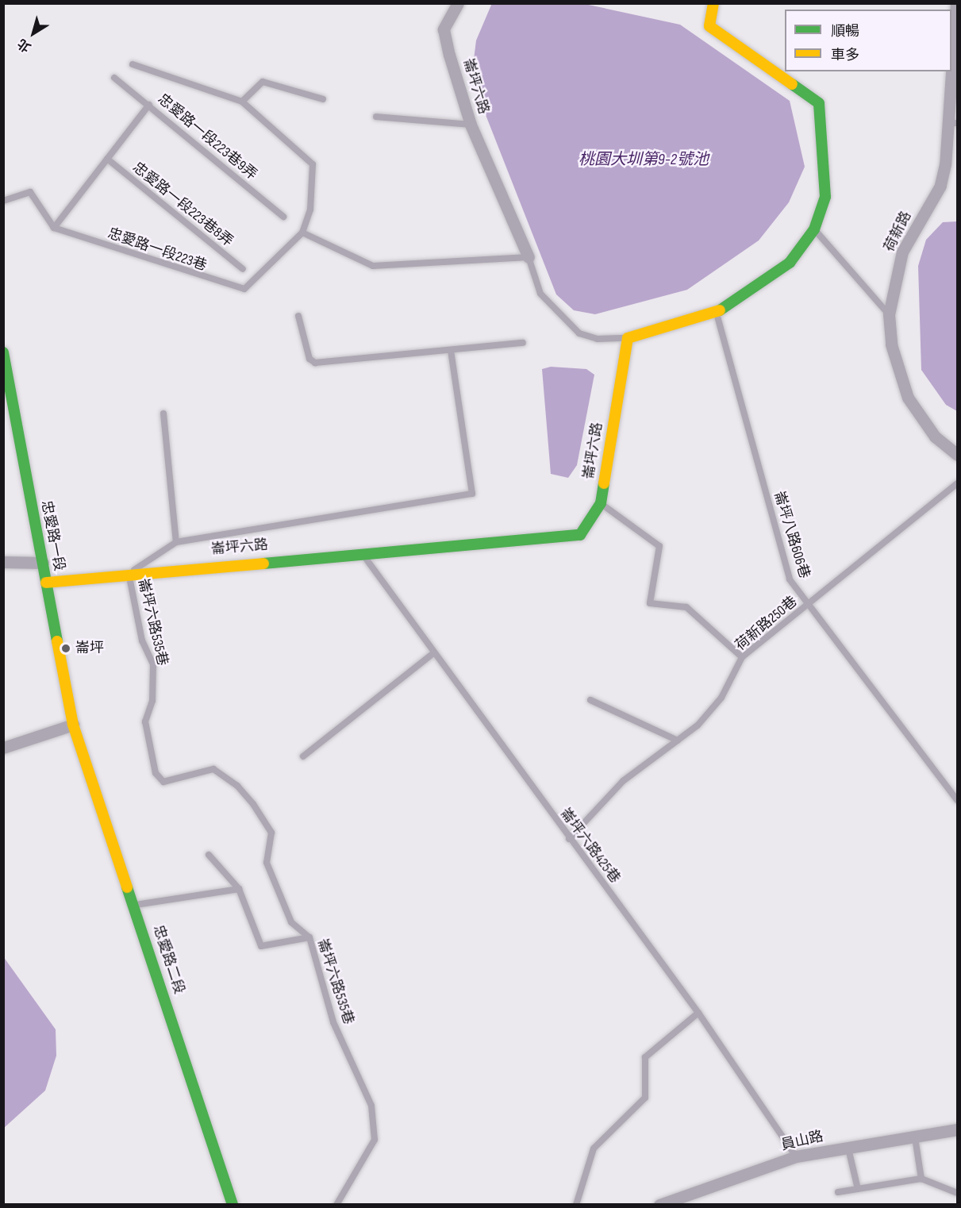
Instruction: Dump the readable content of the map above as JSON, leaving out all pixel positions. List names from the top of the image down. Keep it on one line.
{"streets":{"street":["崙坪六路","荷新路","忠愛路一段","忠愛路二段","員山路"],"lane":["忠愛路一段223巷9弄","忠愛路一段223巷8弄","忠愛路一段223巷","崙坪八路606巷","崙坪六路535巷","荷新路250巷","崙坪六路425巷"]},"crossings":[["崙坪六路","忠愛路一段"],["崙坪六路","崙坪六路535巷"],["崙坪六路","崙坪六路425巷"],["崙坪八路606巷","荷新路250巷"],["忠愛路一段","忠愛路二段"],["荷新路250巷","崙坪六路425巷"],["崙坪六路425巷","員山路"]],"water":["桃園大圳第9-2號池"],"places":["崙坪"],"legend":["順暢","車多"],"north":"bottom left"}
